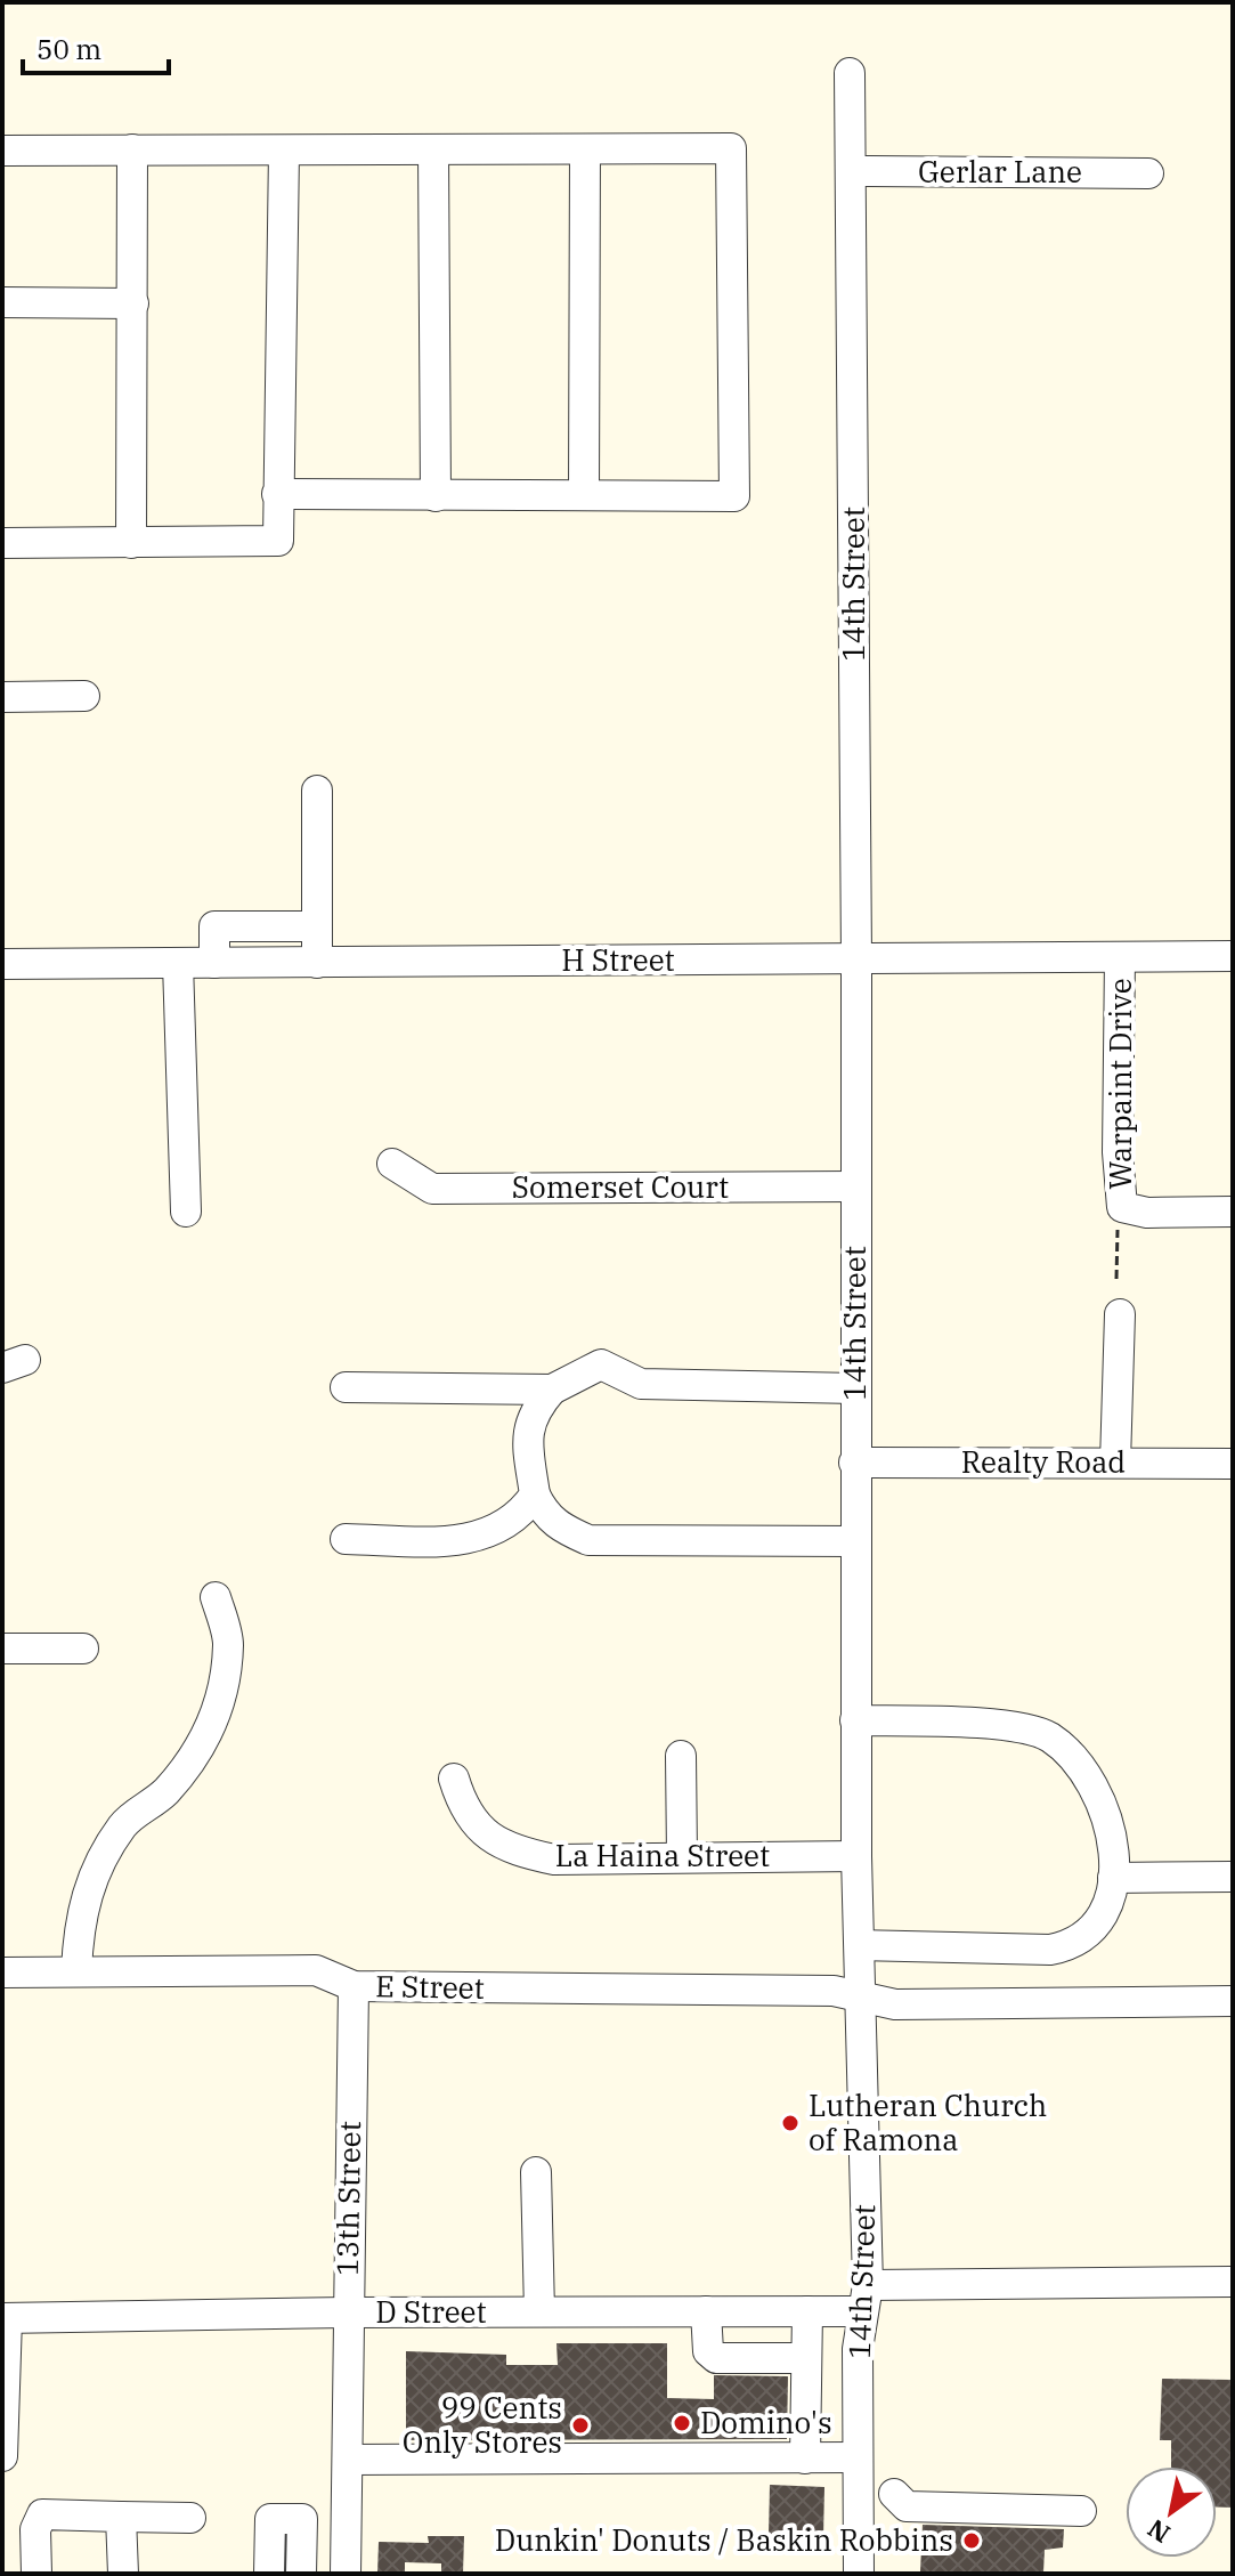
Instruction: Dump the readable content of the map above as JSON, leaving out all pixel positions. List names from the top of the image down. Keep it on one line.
{"streets":{"street":["Gerlar Lane","14th Street","H Street","Warpaint Drive","Somerset Court","Realty Road","La Haina Street","E Street","13th Street","D Street"]},"crossings":[["Gerlar Lane","14th Street"],["14th Street","H Street"],["14th Street","Somerset Court"],["14th Street","Realty Road"],["14th Street","La Haina Street"],["14th Street","E Street"],["14th Street","D Street"],["H Street","Warpaint Drive"],["E Street","13th Street"],["13th Street","D Street"]],"places":["Lutheran Church of Ramona","Domino's","99 Cents Only Stores","Dunkin' Donuts / Baskin Robbins"],"scale_bar":"50 m","north":"bottom left"}
